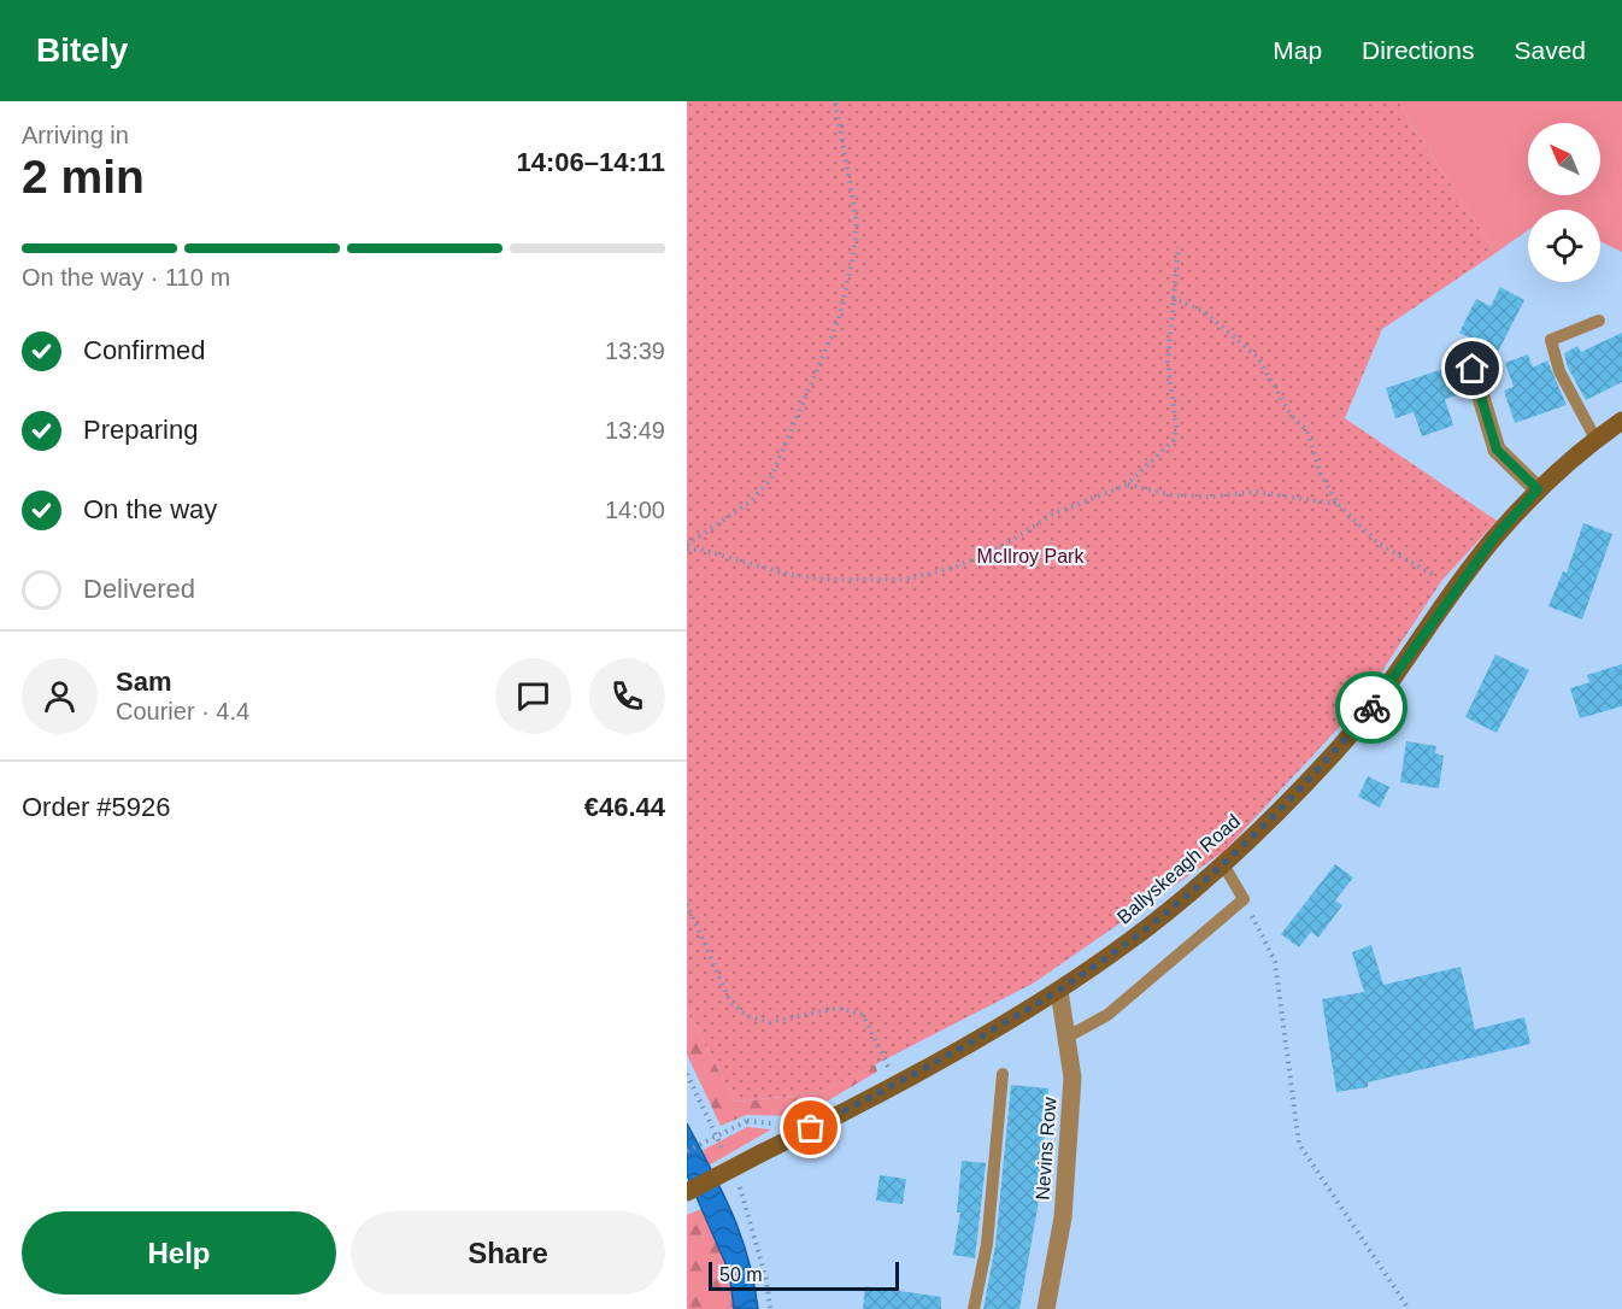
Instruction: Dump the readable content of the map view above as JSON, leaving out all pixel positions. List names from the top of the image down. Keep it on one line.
{"streets":{"main road":["Ballyskeagh Road"],"street":["Nevins Row"]},"crossings":[["Ballyskeagh Road","Nevins Row"]],"parks":["McIlroy Park"],"scale_bar":"50 m","north":"top left","page":{"header":"Bitely","nav":["Map","Directions","Saved"],"heading":["2 min","Arriving in","14:06–14:11"],"panel":["Sam","Courier · 4.4","Order #5926","€46.44"],"bar":"On the way · 110 m","list":[["Confirmed","13:39"],["Preparing","13:49"],["On the way","14:00"],"Delivered"],"buttons":["Help","Share"],"scale":"50 m"}}
